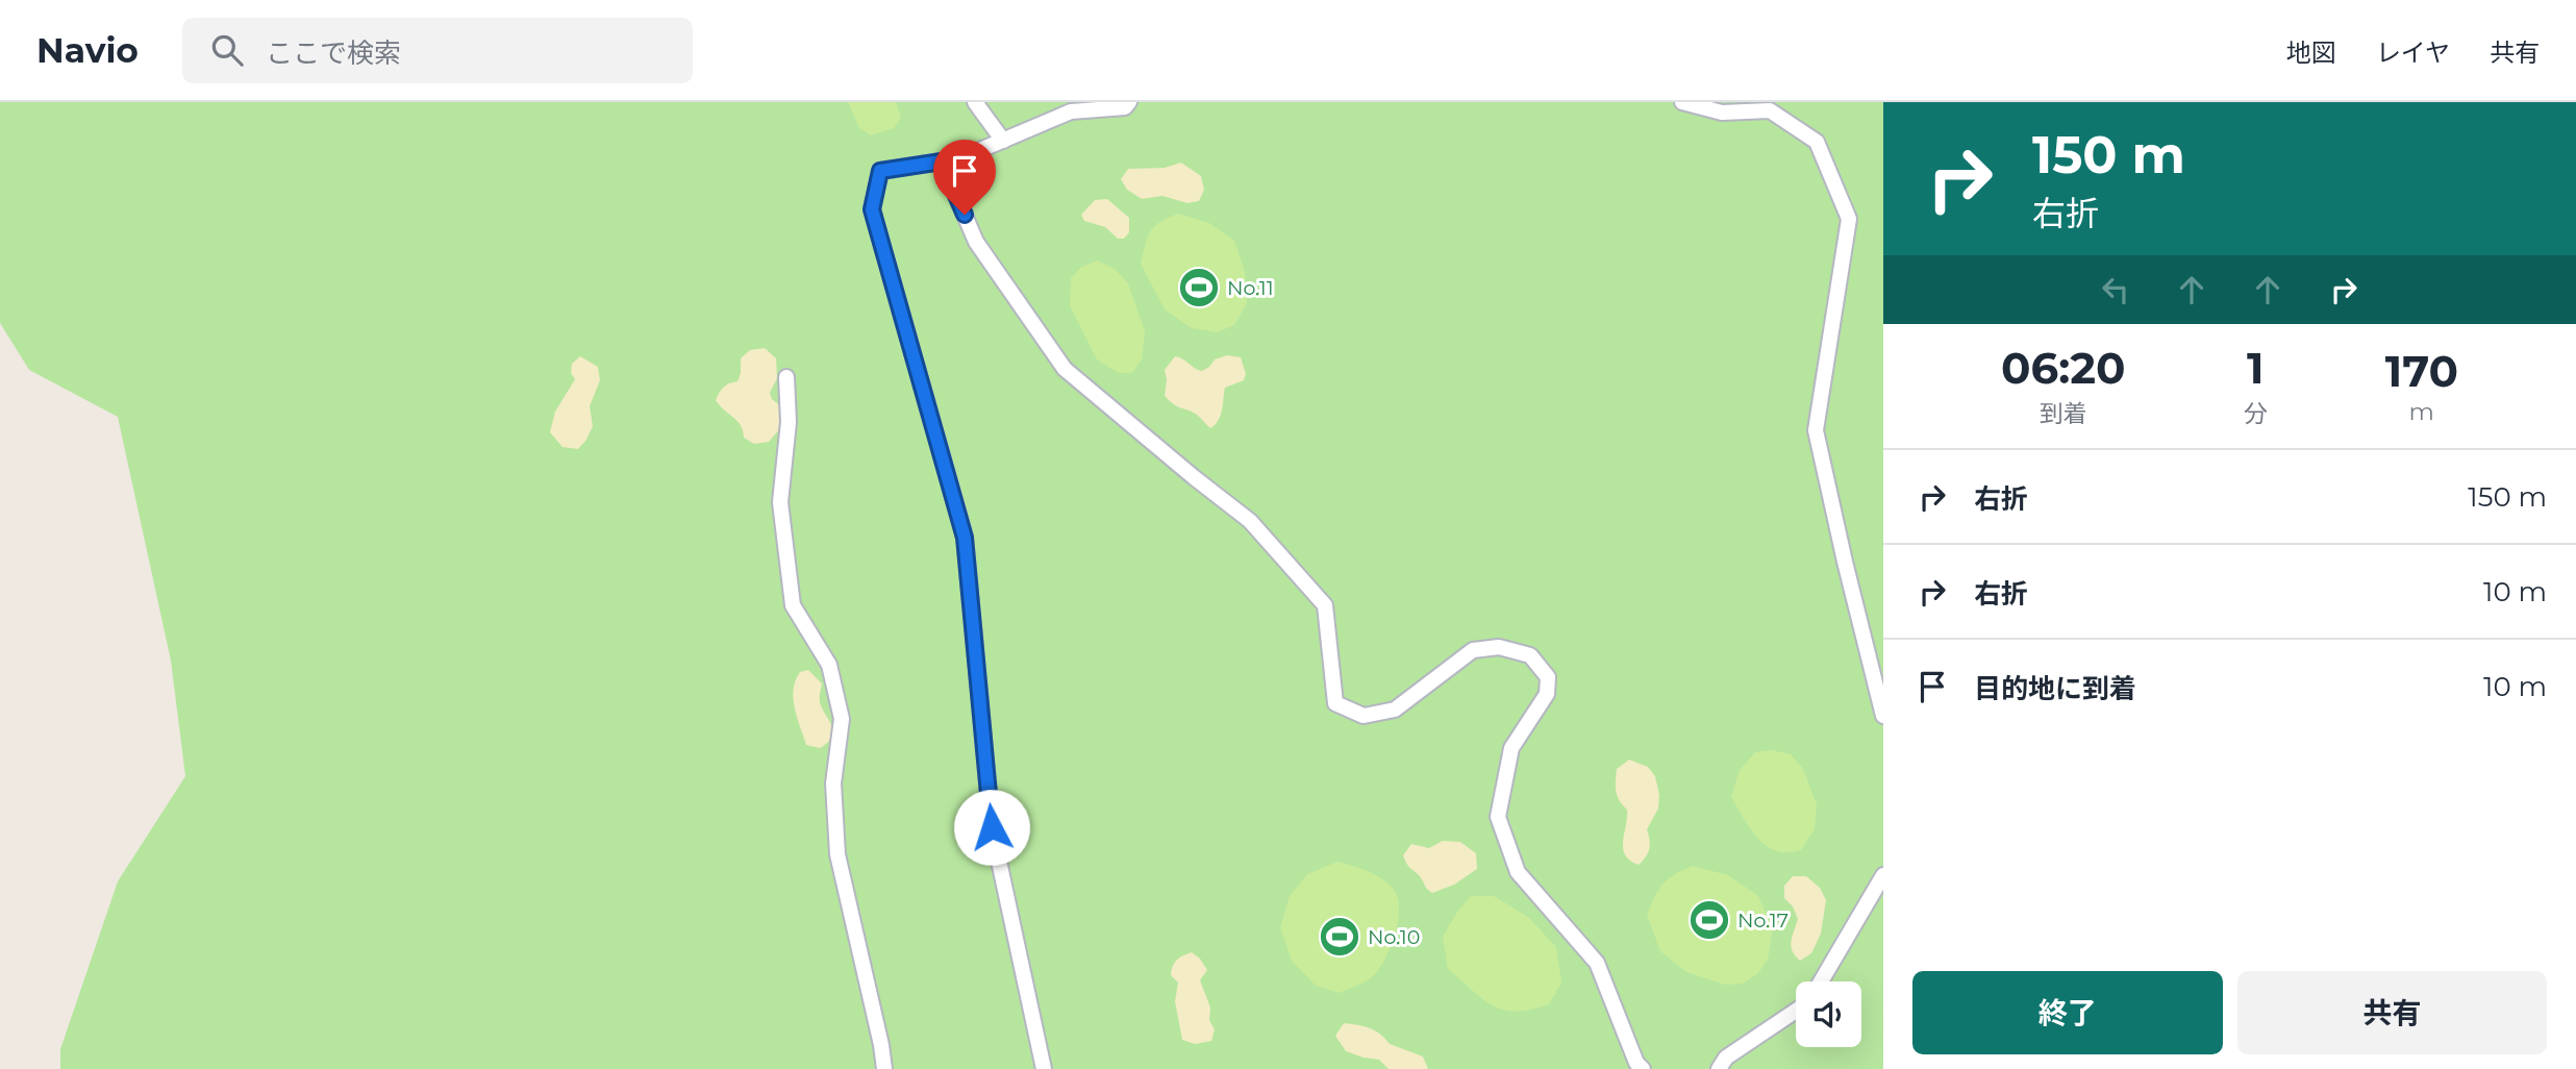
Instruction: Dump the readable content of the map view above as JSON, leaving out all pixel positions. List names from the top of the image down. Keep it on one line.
{"places":{"sports":["No.11","No.17","No.10"]},"page":{"header":"Navio","search":"ここで検索","nav":["地図","レイヤ","共有"],"turn":["150 m","右折"],"eta":["06:20","到着","1","分","170","m"],"list":[{"name":"右折","value":"150 m"},{"name":"右折","value":"10 m"},{"name":"目的地に到着","value":"10 m"}],"buttons":["終了","共有"]}}
